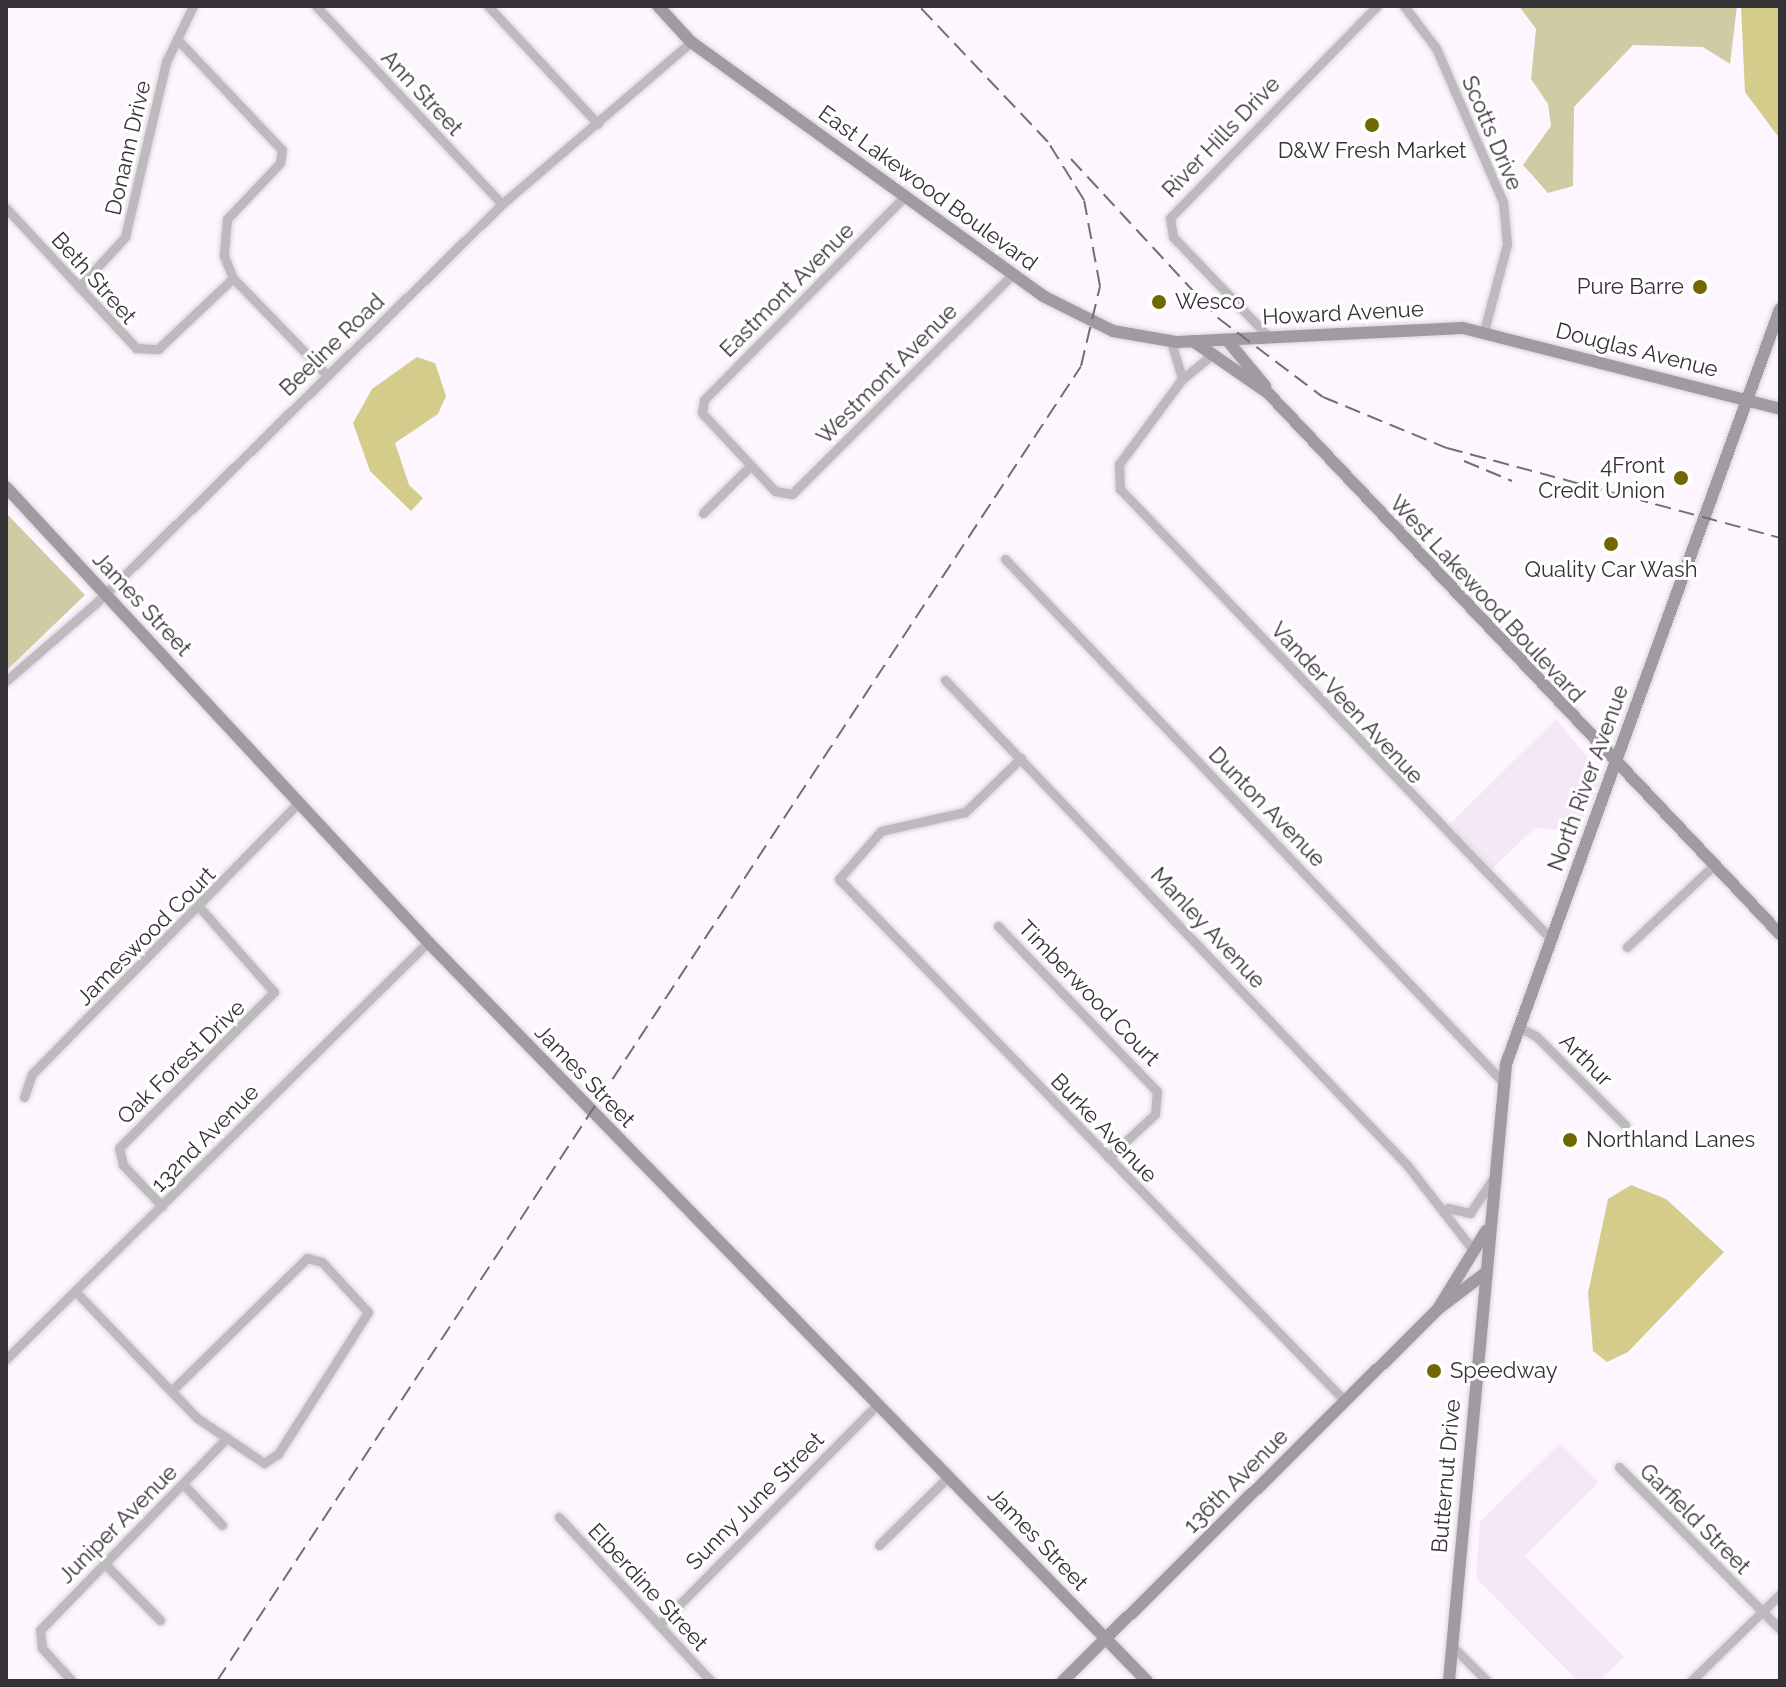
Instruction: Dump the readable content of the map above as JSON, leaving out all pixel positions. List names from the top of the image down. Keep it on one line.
{"streets":{"street":["Ann Street","Scotts Drive","River Hills Drive","Donann Drive","East Lakewood Boulevard","Beth Street","Eastmont Avenue","Howard Avenue","Beeline Road","Douglas Avenue","Westmont Avenue","West Lakewood Boulevard","James Street","Vander Veen Avenue","North River Avenue","Dunton Avenue","Manley Avenue","Jameswood Court","Timberwood Court","Arthur","Oak Forest Drive","Burke Avenue","132nd Avenue","Butternut Drive","136th Avenue","Sunny June Street","Garfield Street","Juniper Avenue","Elberdine Street"]},"crossings":[["Ann Street","Beeline Road"],["Scotts Drive","Howard Avenue"],["Scotts Drive","Douglas Avenue"],["River Hills Drive","Howard Avenue"],["Donann Drive","Beth Street"],["East Lakewood Boulevard","Eastmont Avenue"],["East Lakewood Boulevard","Howard Avenue"],["East Lakewood Boulevard","Beeline Road"],["East Lakewood Boulevard","Westmont Avenue"],["East Lakewood Boulevard","West Lakewood Boulevard"],["Eastmont Avenue","Westmont Avenue"],["Howard Avenue","Douglas Avenue"],["Howard Avenue","West Lakewood Boulevard"],["Beeline Road","James Street"],["Douglas Avenue","North River Avenue"],["West Lakewood Boulevard","North River Avenue"],["James Street","Jameswood Court"],["James Street","132nd Avenue"],["James Street","136th Avenue"],["James Street","Sunny June Street"],["Vander Veen Avenue","North River Avenue"],["North River Avenue","Dunton Avenue"],["North River Avenue","Arthur"],["North River Avenue","Butternut Drive"],["North River Avenue","136th Avenue"],["Manley Avenue","Burke Avenue"],["Manley Avenue","136th Avenue"],["Jameswood Court","Oak Forest Drive"],["Timberwood Court","Burke Avenue"],["Oak Forest Drive","132nd Avenue"],["Burke Avenue","136th Avenue"],["Butternut Drive","136th Avenue"],["Sunny June Street","Elberdine Street"]],"places":["D&W Fresh Market","Pure Barre","Wesco","4Front Credit Union","Quality Car Wash","Northland Lanes","Speedway"]}
